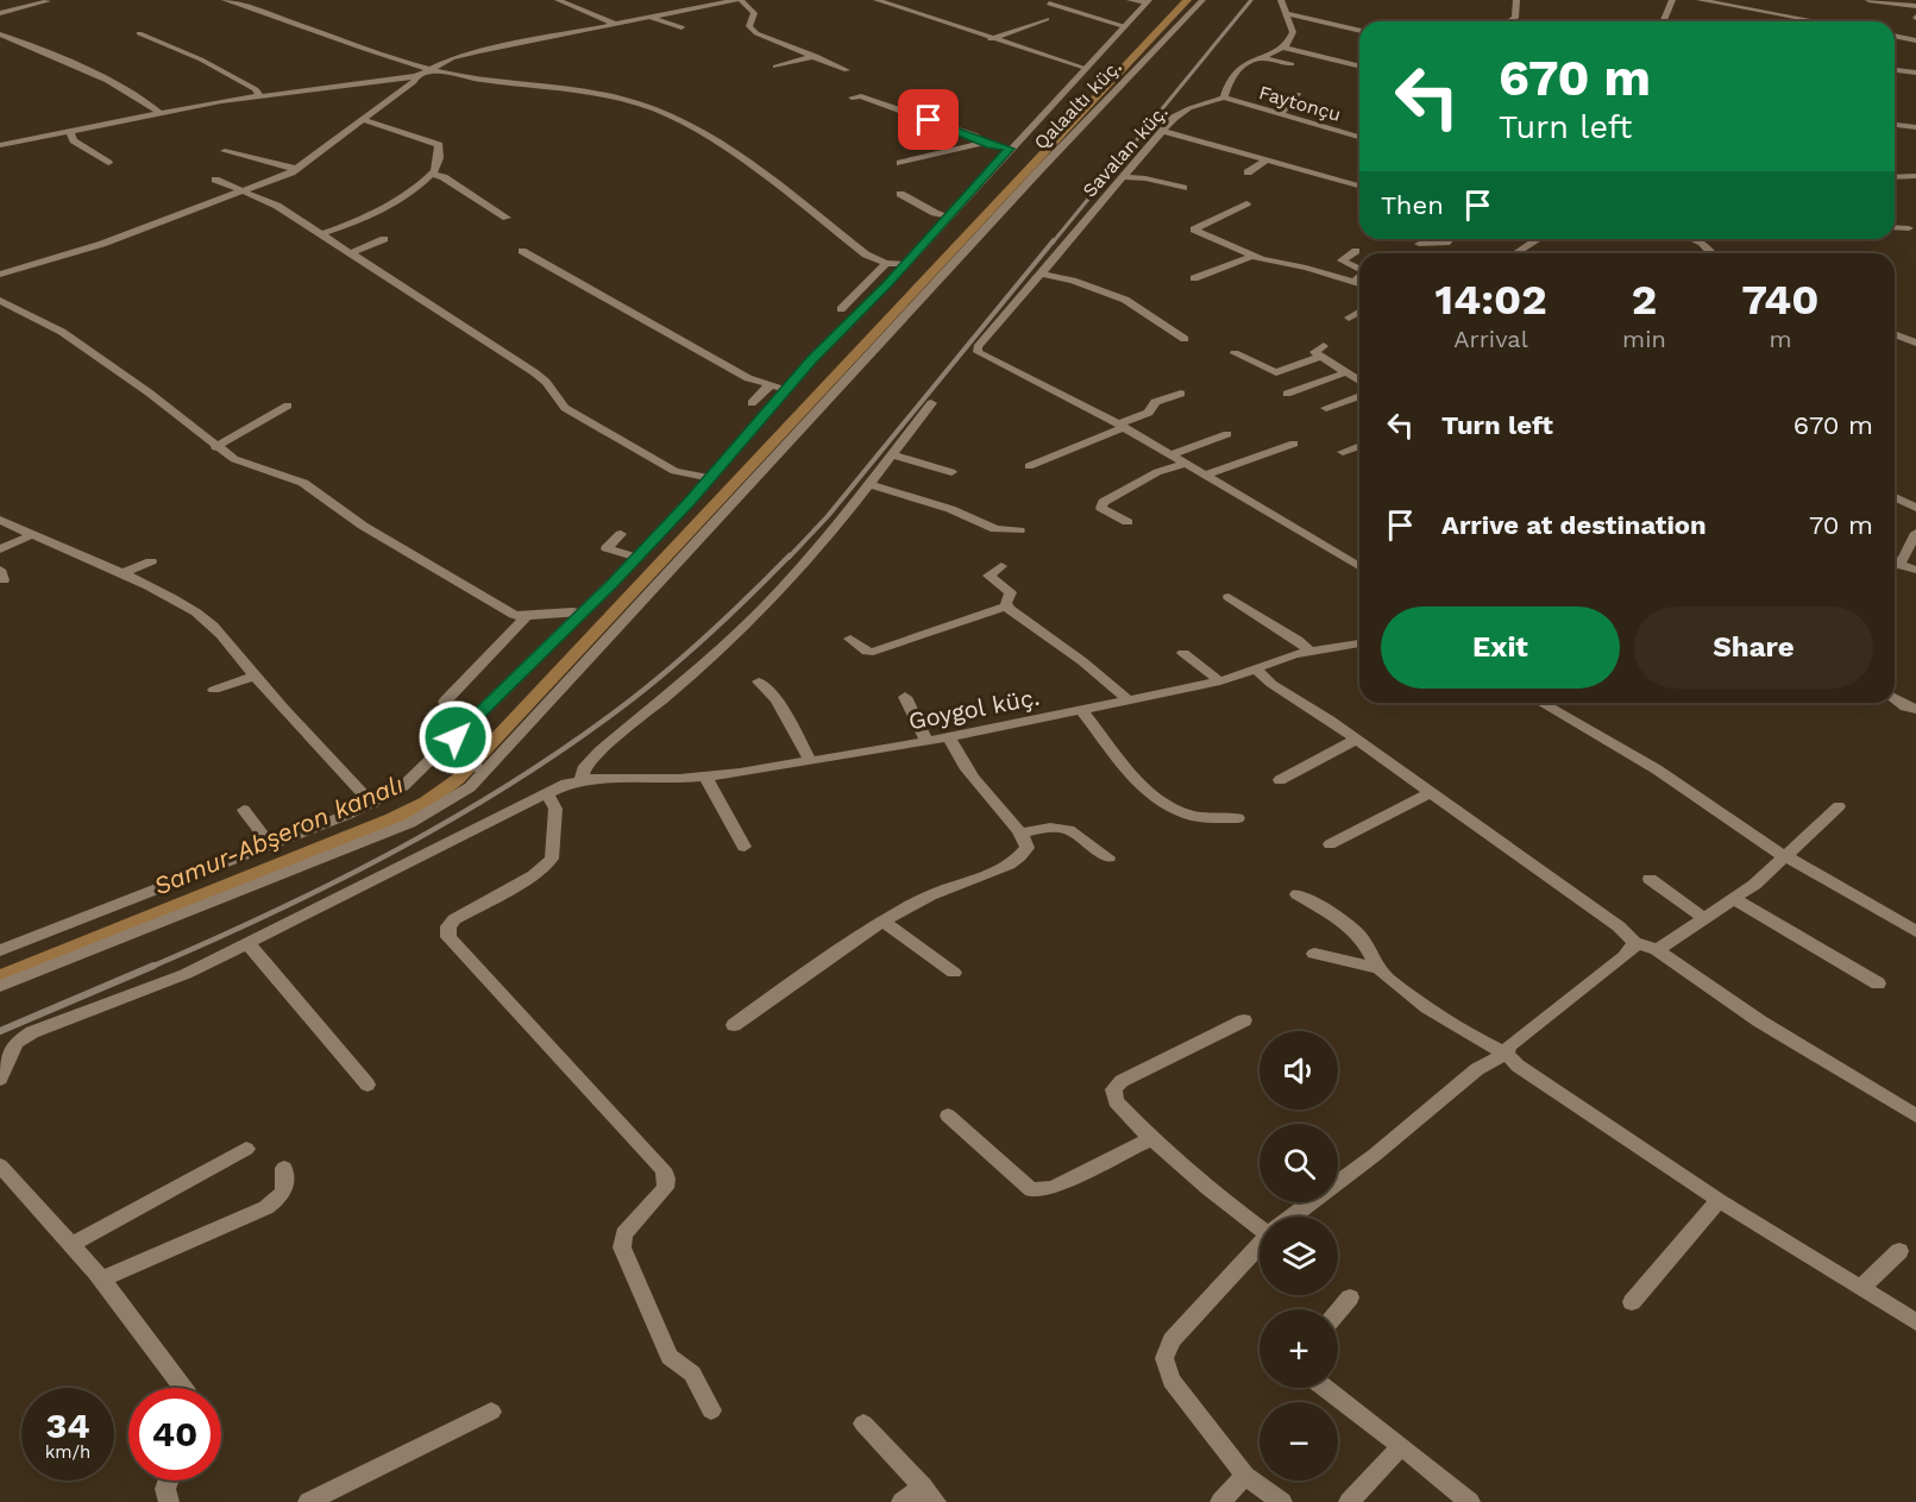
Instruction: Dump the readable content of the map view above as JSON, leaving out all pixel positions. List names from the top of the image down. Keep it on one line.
{"streets":{"street":["Faytonçu","Qalaaltı küç.","Savalan küç.","Goygol küç."]},"crossings":[["Faytonçu","Savalan küç."]],"water":["Samur-Abşeron kanalı"],"page":{"turn":["670 m","Turn left"],"then":"Then","eta":["14:02","Arrival","2","min","740","m"],"list":[{"name":"Turn left","value":"670 m"},{"name":"Arrive at destination","value":"70 m"}],"buttons":["Exit","Share"],"map_buttons":["+","−"],"speed":"34 km/h","limit":"40"}}
